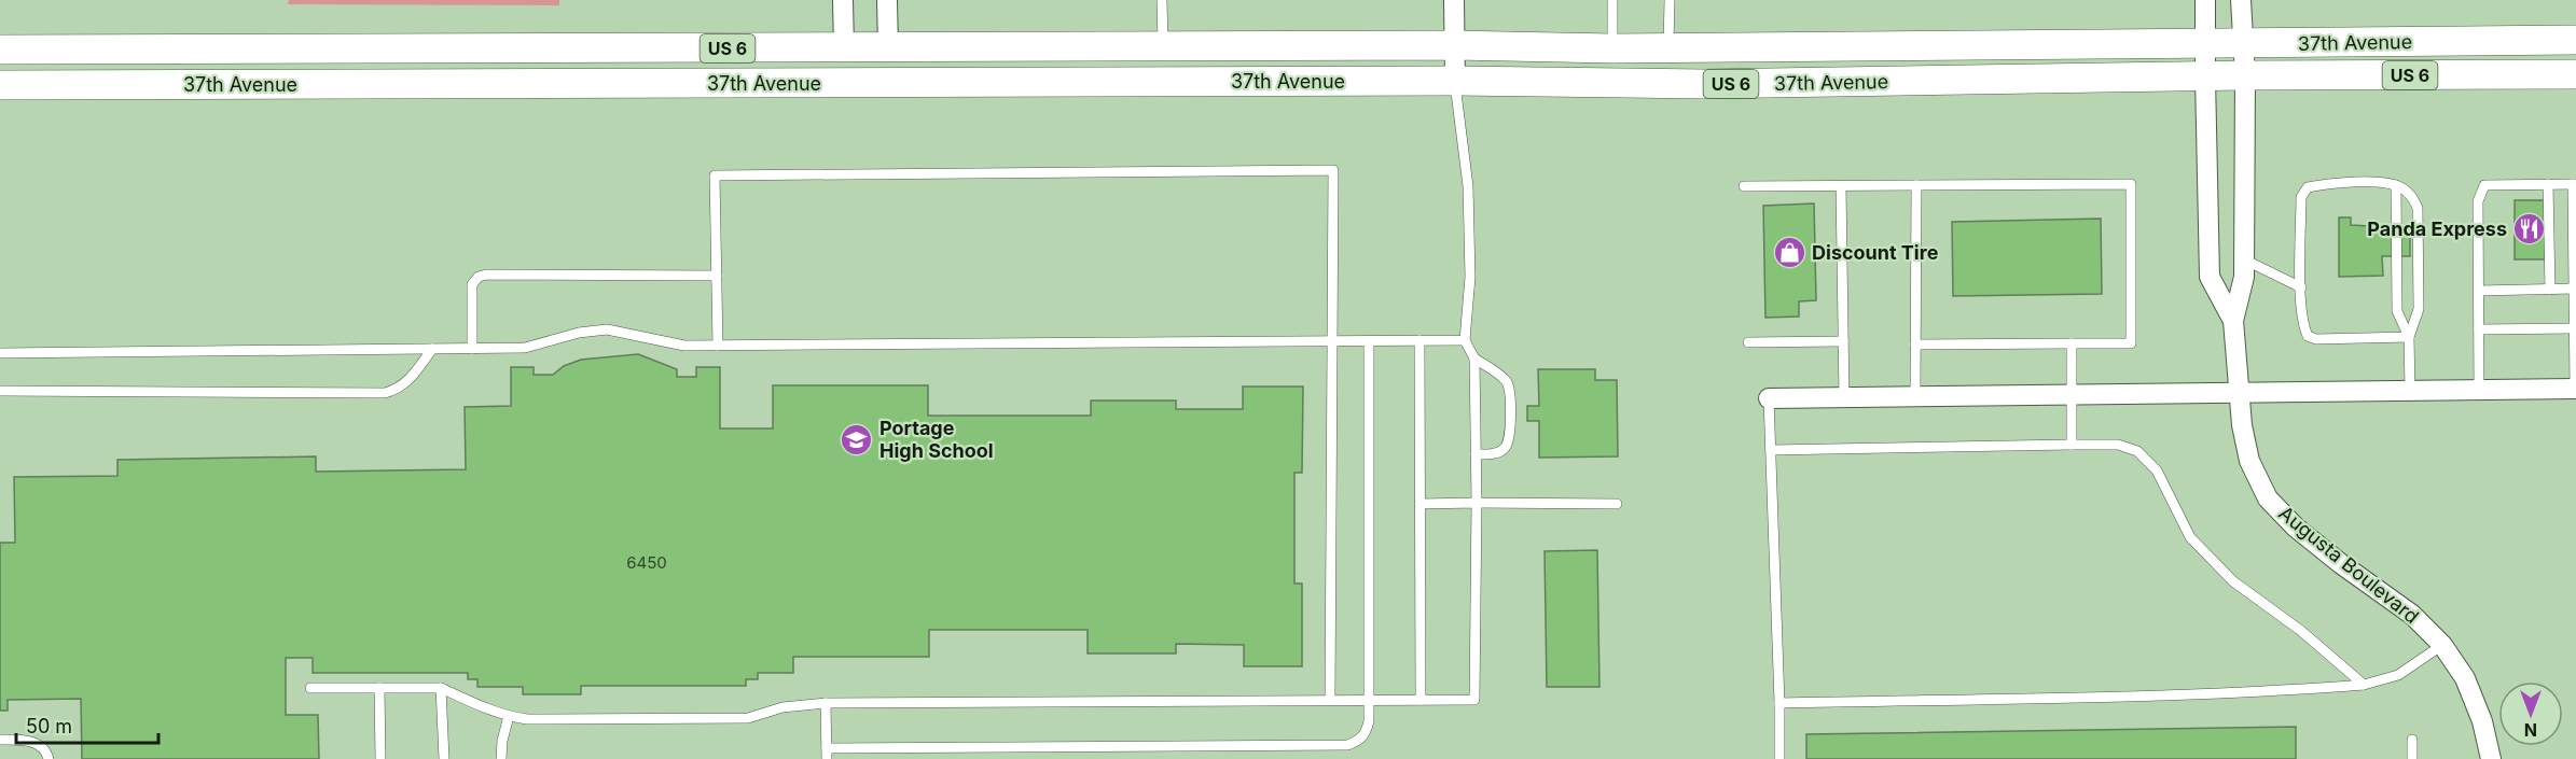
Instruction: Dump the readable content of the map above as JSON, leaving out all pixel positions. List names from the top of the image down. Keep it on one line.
{"streets":{"main road":["37th Avenue","US 6"],"street":["Augusta Boulevard"]},"crossings":[["37th Avenue","Augusta Boulevard"]],"places":{"restaurant":["Panda Express"],"shop":["Discount Tire"],"school or university":["Portage High School"]},"house_numbers":["6450"],"scale_bar":"50 m","north":"bottom"}
